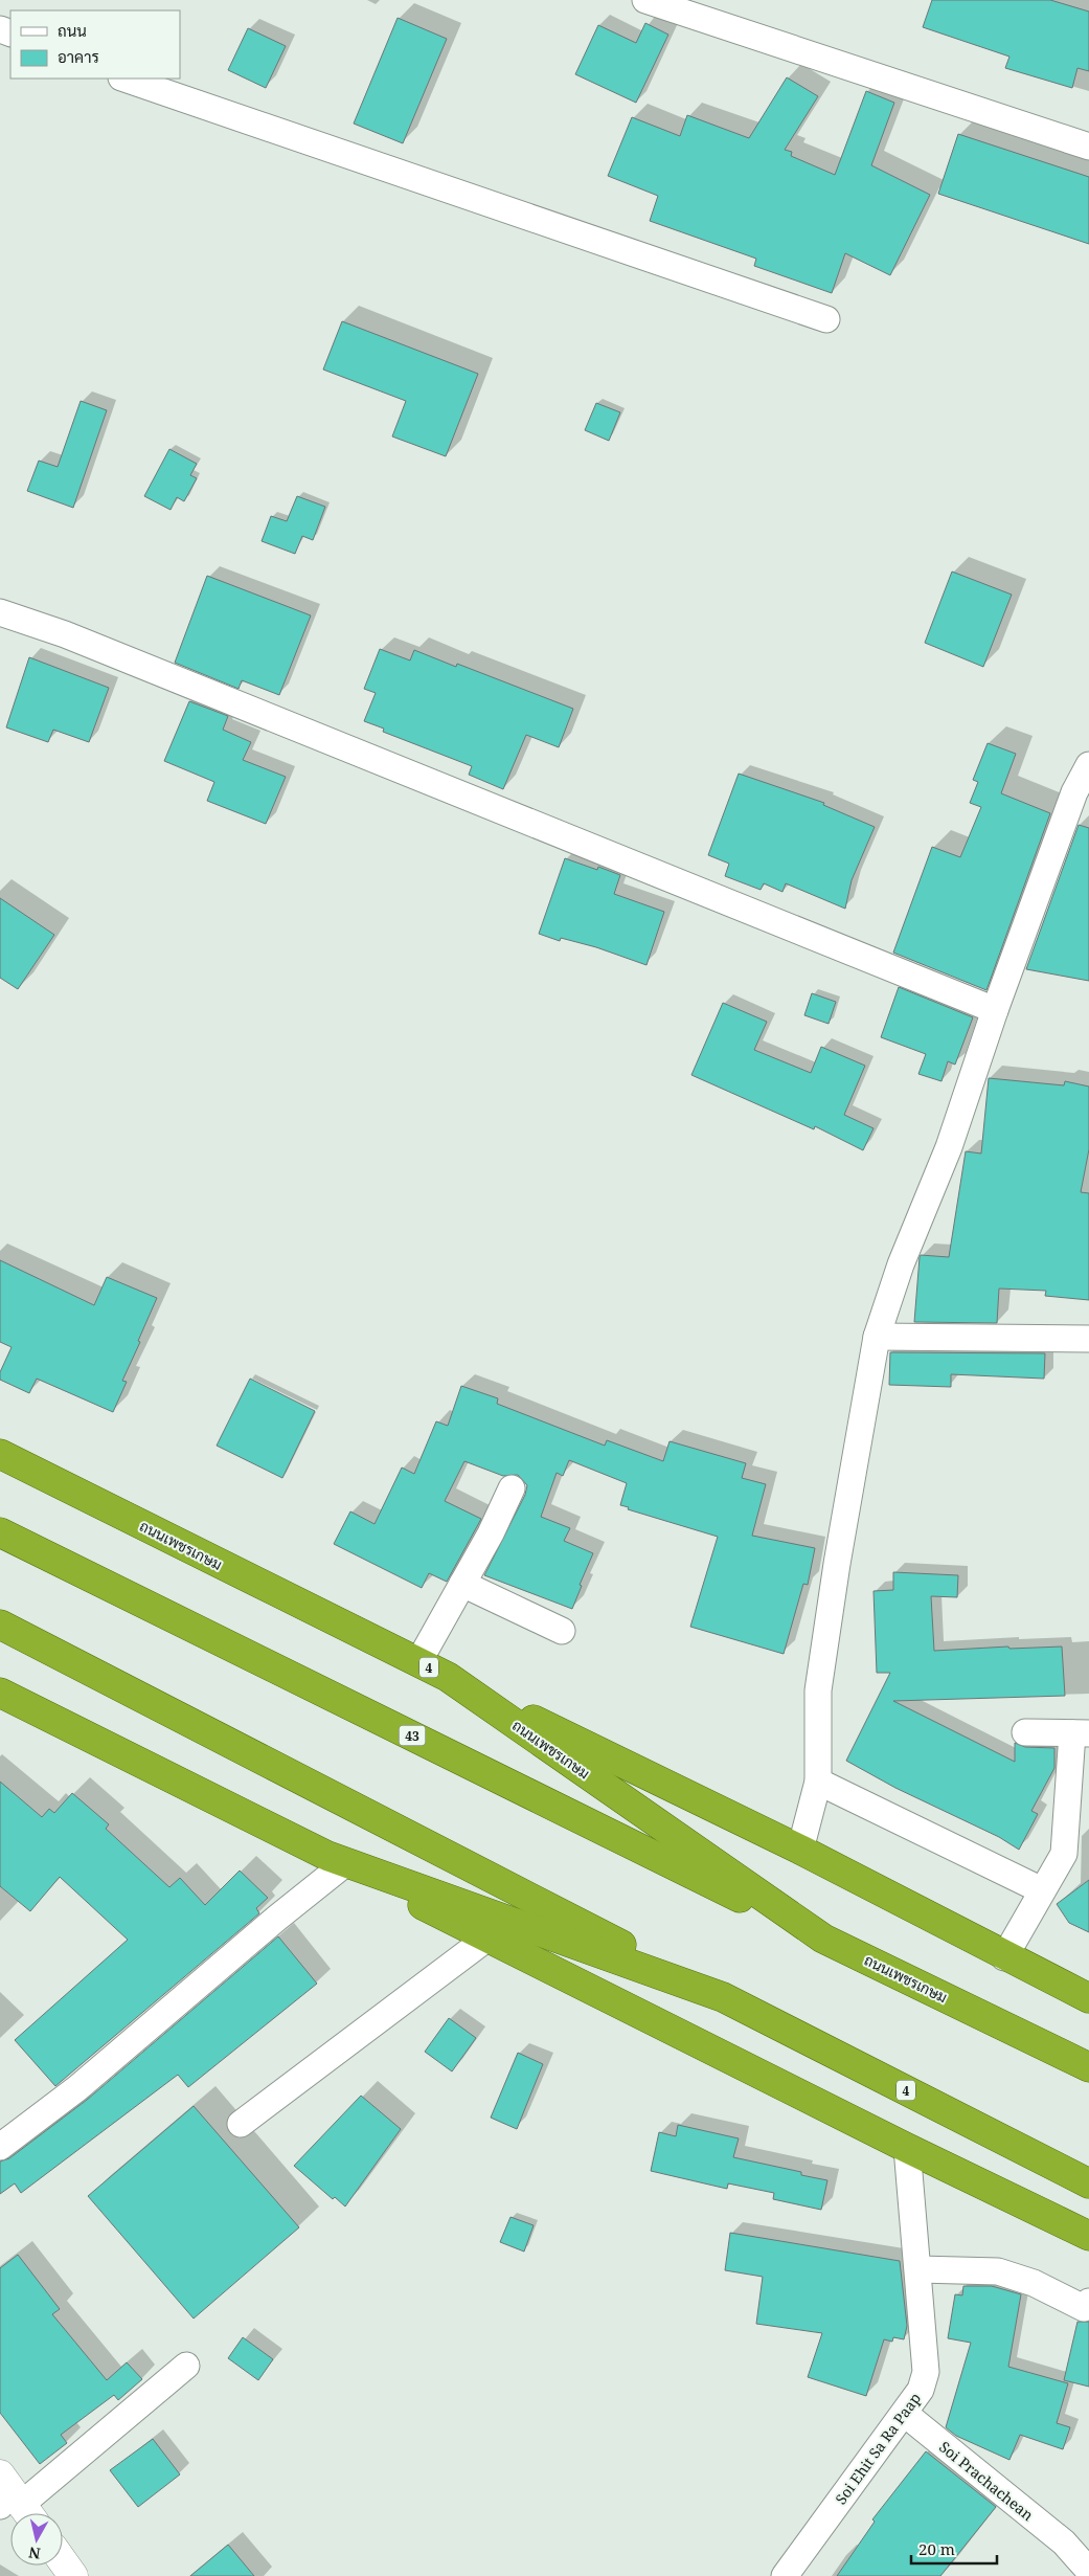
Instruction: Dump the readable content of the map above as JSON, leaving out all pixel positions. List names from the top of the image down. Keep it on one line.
{"streets":{"highway":["ถนนเพชรเกษม","4","43"],"street":["Soi Ehit Sa Ra Paap","Soi Prachachean"]},"crossings":[["ถนนเพชรเกษม","43"],["Soi Ehit Sa Ra Paap","Soi Prachachean"]],"legend":["ถนน","อาคาร"],"scale_bar":"20 m","north":"bottom"}
